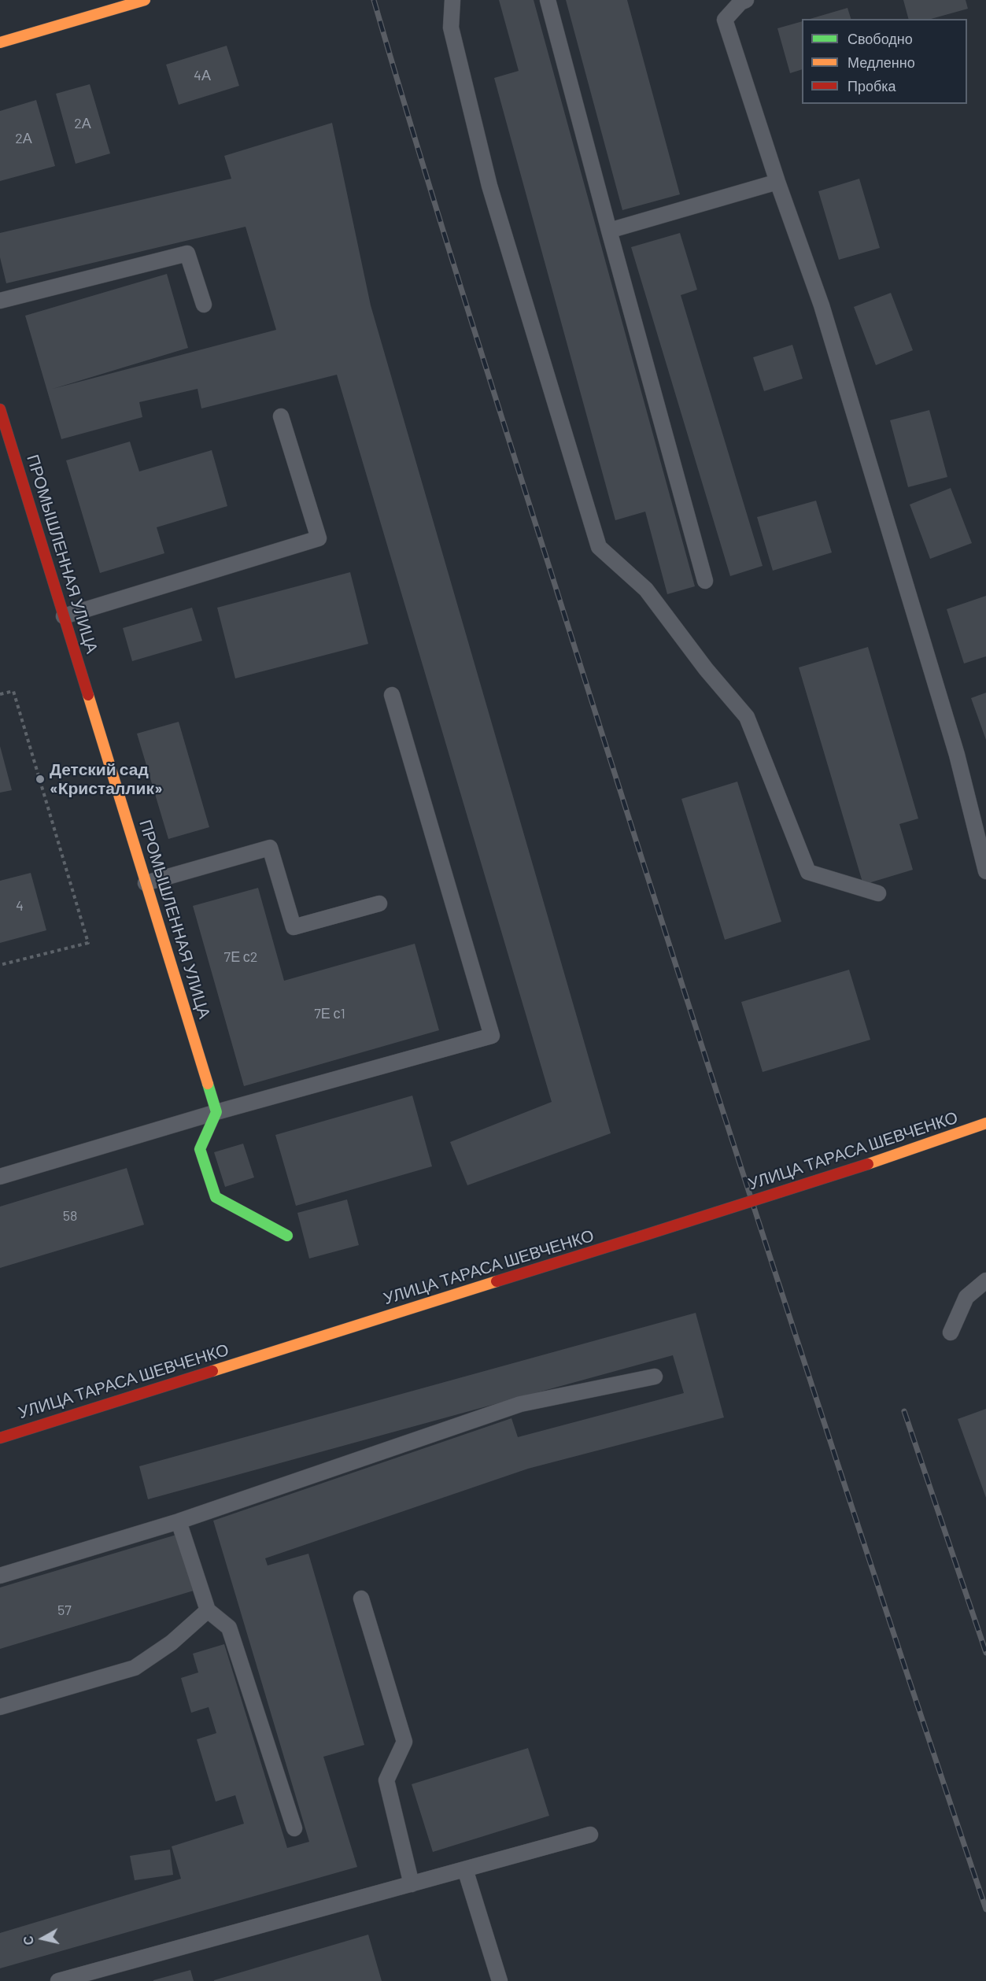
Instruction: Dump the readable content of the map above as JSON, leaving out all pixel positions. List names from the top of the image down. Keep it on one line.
{"streets":{"street":["ПРОМЫШЛЕННАЯ УЛИЦА","УЛИЦА ТАРАСА ШЕВЧЕНКО"]},"places":["Детский сад «Кристаллик»"],"house_numbers":["4А","2А","2А","4","7Е с2","7Е с1","58","57"],"legend":["Свободно","Медленно","Пробка"],"north":"left"}
